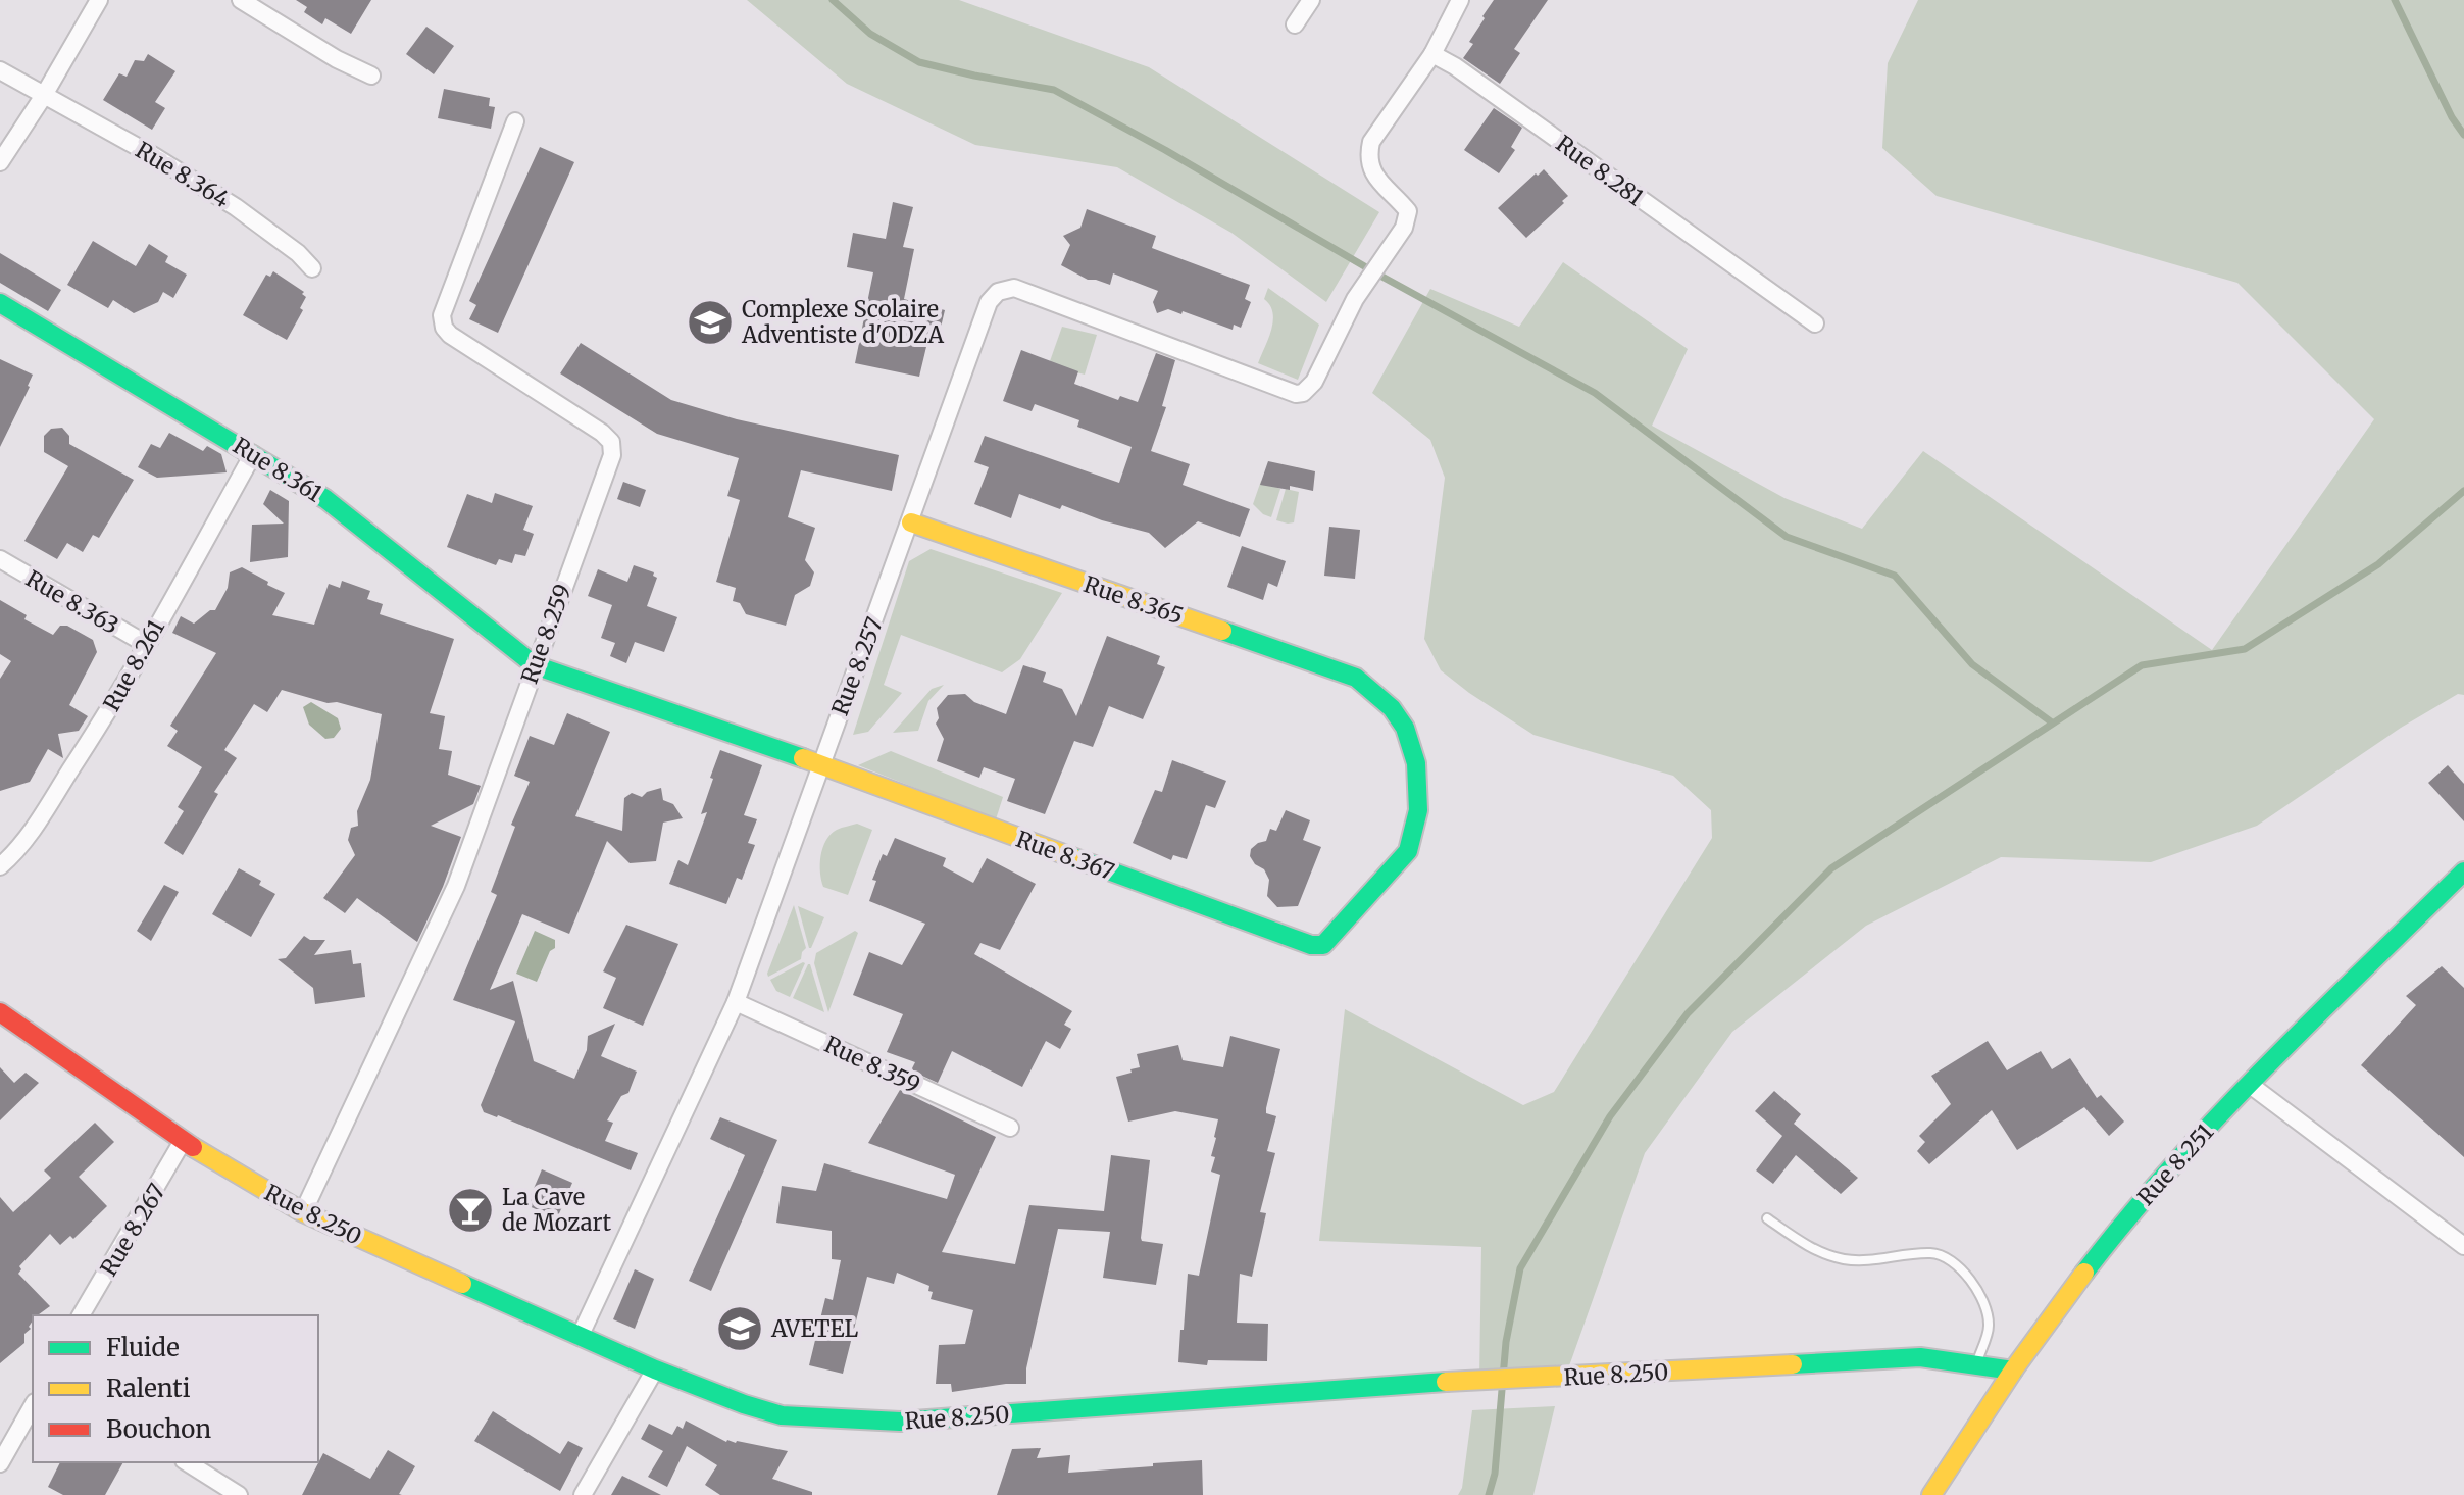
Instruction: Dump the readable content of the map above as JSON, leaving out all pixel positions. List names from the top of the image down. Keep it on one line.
{"streets":{"main road":["Rue 8.361","Rue 8.365","Rue 8.367","Rue 8.251","Rue 8.250"],"street":["Rue 8.281","Rue 8.364","Rue 8.363","Rue 8.259","Rue 8.261","Rue 8.257","Rue 8.359","Rue 8.267"]},"crossings":[["Rue 8.281","Rue 8.257"],["Rue 8.361","Rue 8.259"],["Rue 8.361","Rue 8.261"],["Rue 8.361","Rue 8.257"],["Rue 8.361","Rue 8.367"],["Rue 8.365","Rue 8.257"],["Rue 8.365","Rue 8.367"],["Rue 8.363","Rue 8.261"],["Rue 8.259","Rue 8.250"],["Rue 8.257","Rue 8.367"],["Rue 8.257","Rue 8.359"],["Rue 8.257","Rue 8.250"],["Rue 8.251","Rue 8.250"],["Rue 8.250","Rue 8.267"]],"places":{"school or university":["Complexe Scolaire Adventiste d'ODZA","AVETEL"],"bar":["La Cave de Mozart"]},"legend":["Fluide","Ralenti","Bouchon"]}
